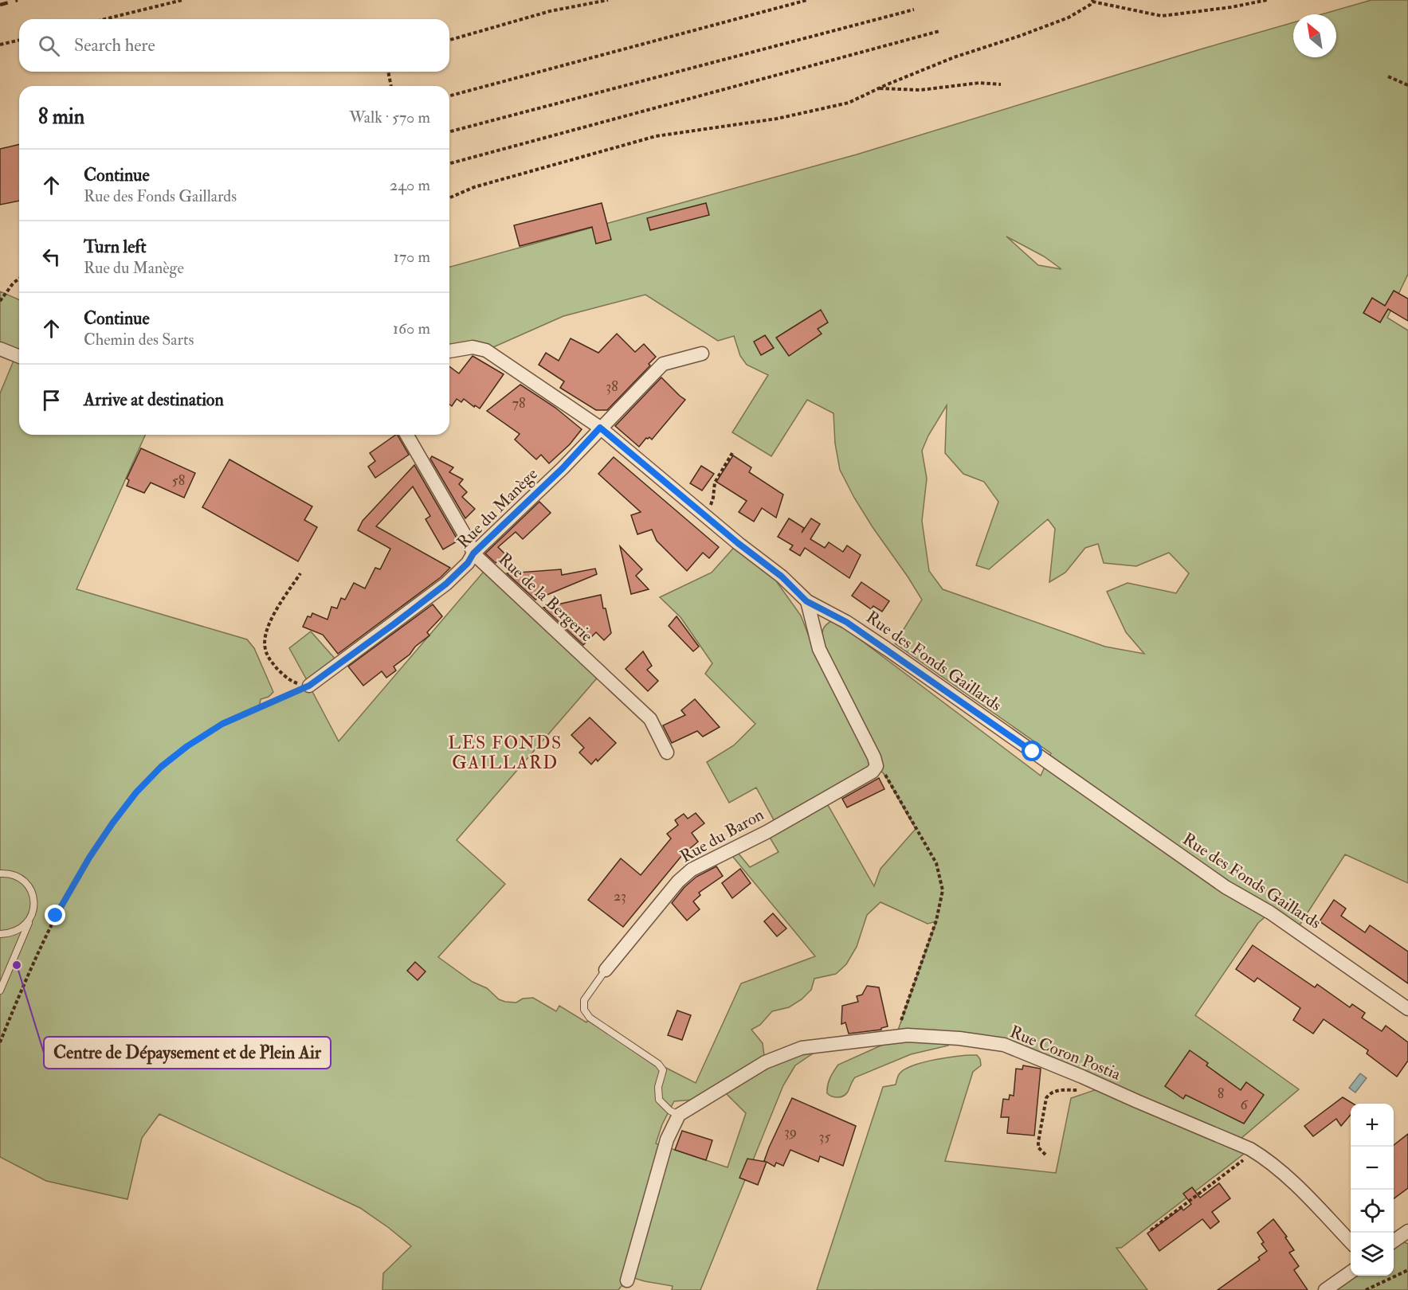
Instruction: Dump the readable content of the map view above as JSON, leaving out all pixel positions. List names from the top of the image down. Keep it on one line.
{"streets":{"street":["Rue du Manège","Rue de la Bergerie","Rue des Fonds Gaillards","Rue du Baron","Rue Coron Postia"]},"crossings":[["Rue du Manège","Rue de la Bergerie"],["Rue du Manège","Rue des Fonds Gaillards"],["Rue du Baron","Rue Coron Postia"]],"districts":["LES FONDS GAILLARD"],"places":["Centre de Dépaysement et de Plein Air"],"house_numbers":["38","78","58","23","8","6","39","35"],"north":"top left","page":{"search":"Search here","heading":["8 min","Walk · 570 m"],"list":[["Continue","Rue des Fonds Gaillards","240 m"],["Turn left","Rue du Manège","170 m"],["Continue","Chemin des Sarts","160 m"],"Arrive at destination"],"map_buttons":["+","−"]}}
